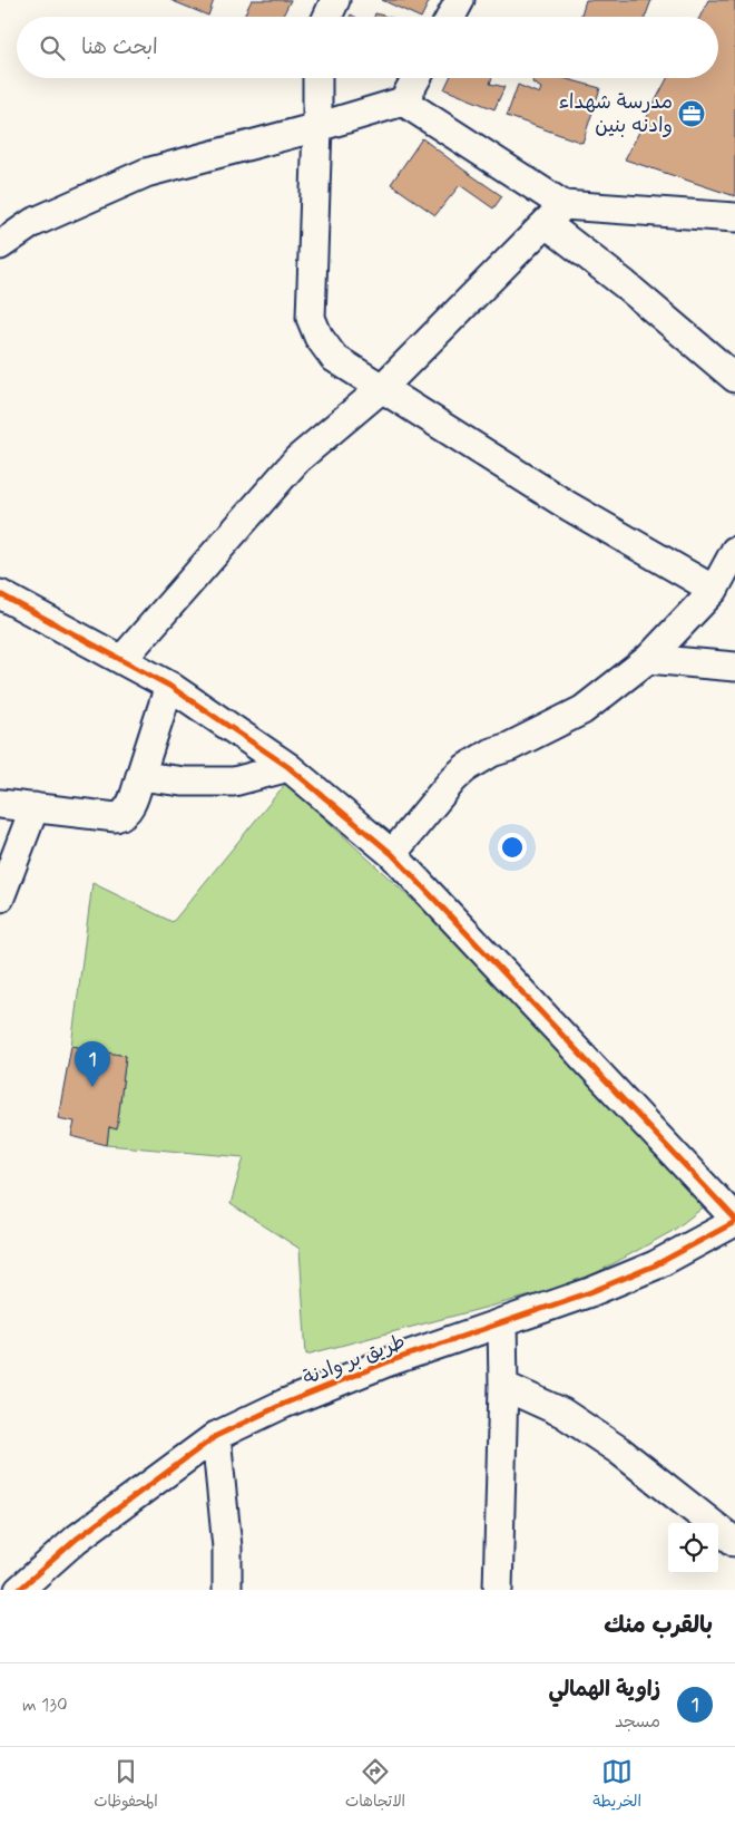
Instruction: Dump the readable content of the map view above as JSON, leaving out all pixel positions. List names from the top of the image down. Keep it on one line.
{"streets":{"street":["طريق بر وادنة"]},"places":{"office":["مدرسة شهداء وادنه بنين"]},"page":{"search":"ابحث هنا","pins":"1","heading":"بالقرب منك","list":[{"mark":"1","name":"زاوية الهمالي","note":"مسجد","value":"130 m"}],"nav":["الخريطة","الاتجاهات","المحفوظات"]}}
